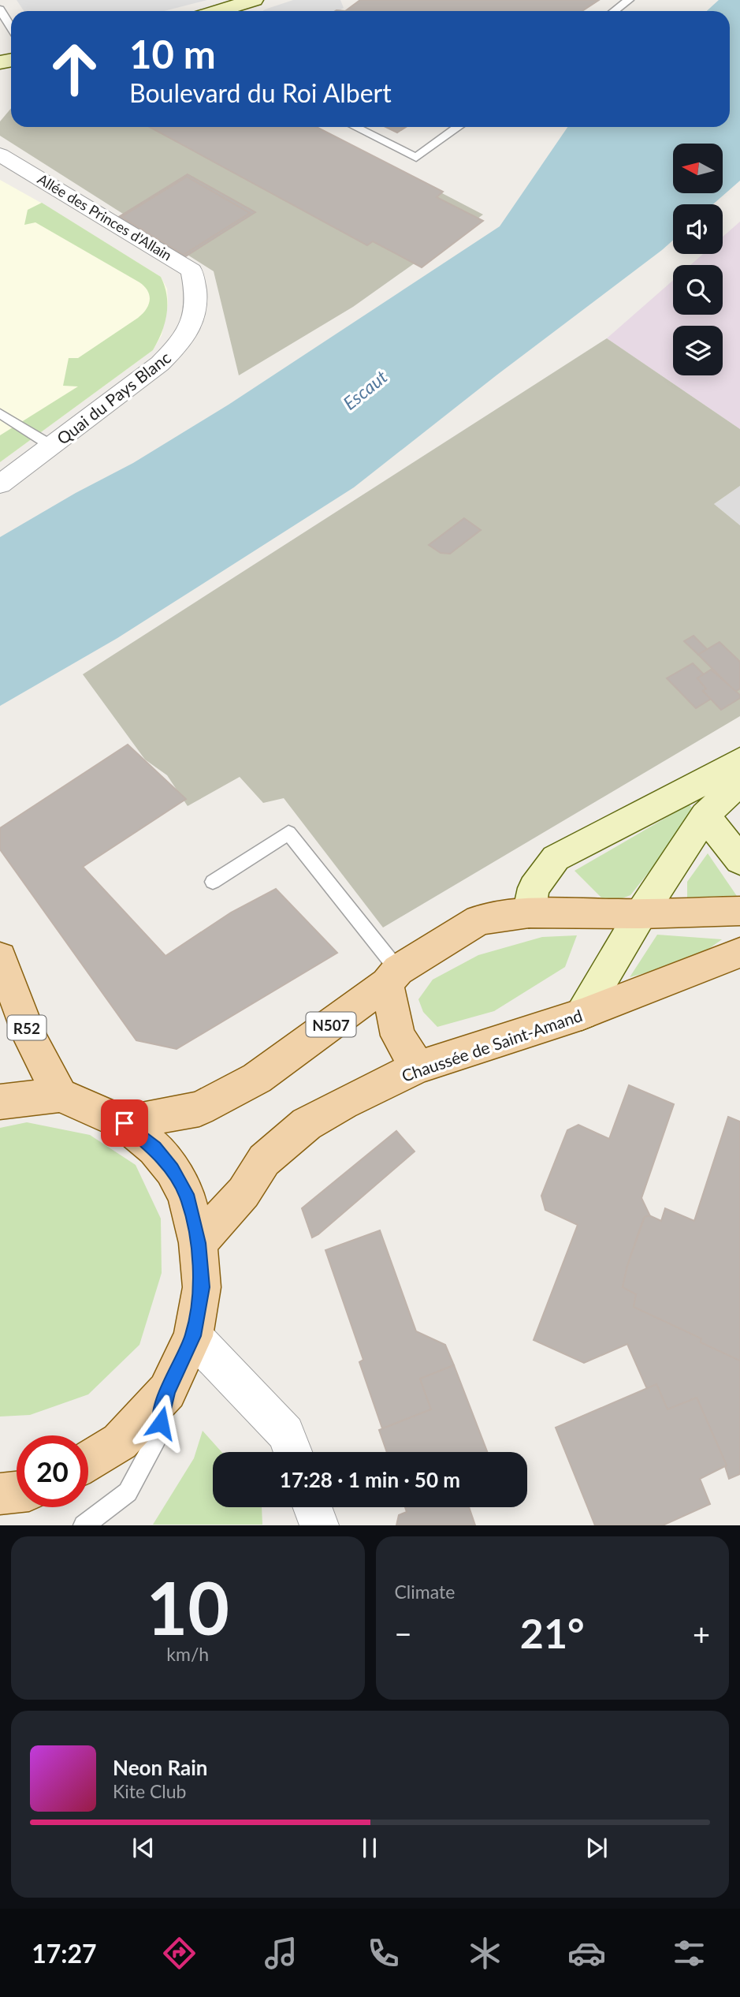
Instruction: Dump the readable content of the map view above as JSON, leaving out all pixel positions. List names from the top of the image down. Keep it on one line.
{"streets":{"main road":["N507","R52","Chaussée de Saint-Amand"],"street":["Allée des Princes d'Allain","Quai du Pays Blanc"]},"crossings":[["Allée des Princes d'Allain","Quai du Pays Blanc"]],"water":["Escaut"],"north":"left","page":{"turn":["10 m","Boulevard du Roi Albert"],"limit":"20","trip":"17:28 · 1 min · 50 m","tile":[["10","km/h"],"Climate"],"heat":["−","21°","+"],"song":["Neon Rain","Kite Club"],"tabs":"17:27"}}
